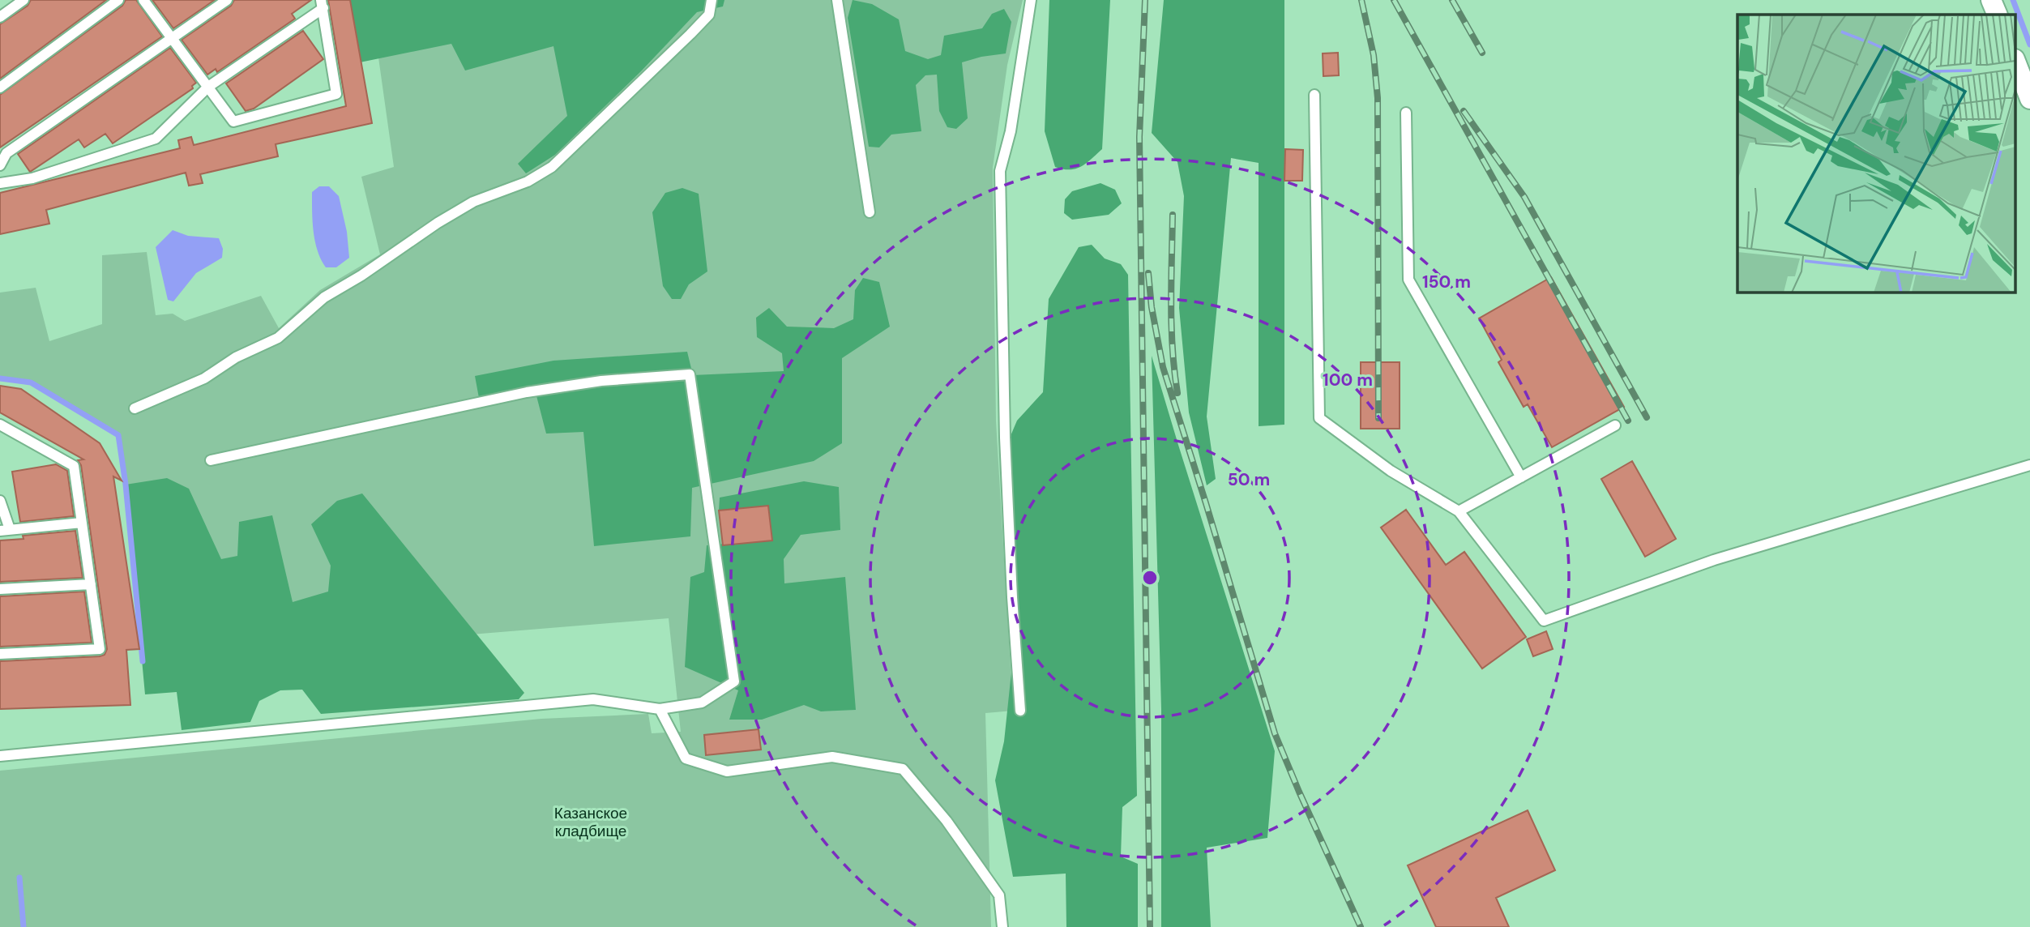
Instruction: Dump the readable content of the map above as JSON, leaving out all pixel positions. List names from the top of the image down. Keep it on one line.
{"parks":["Казанское кладбище"],"rings":["150 m","100 m","50 m"]}
